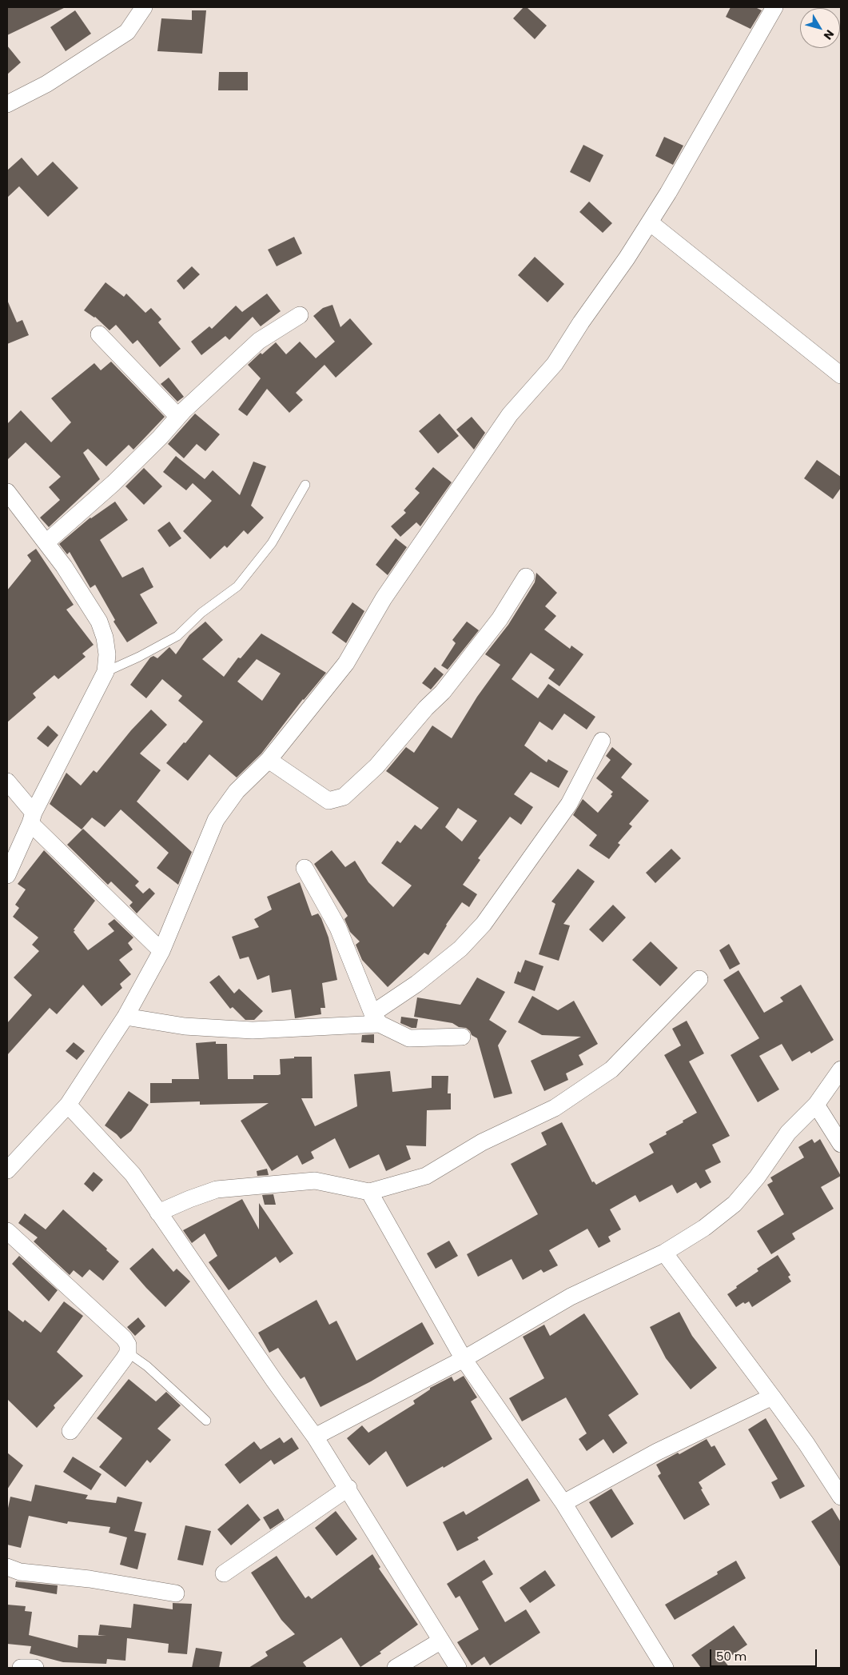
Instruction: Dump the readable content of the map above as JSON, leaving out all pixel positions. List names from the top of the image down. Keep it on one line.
{"scale_bar":"50 m","north":"bottom right"}
